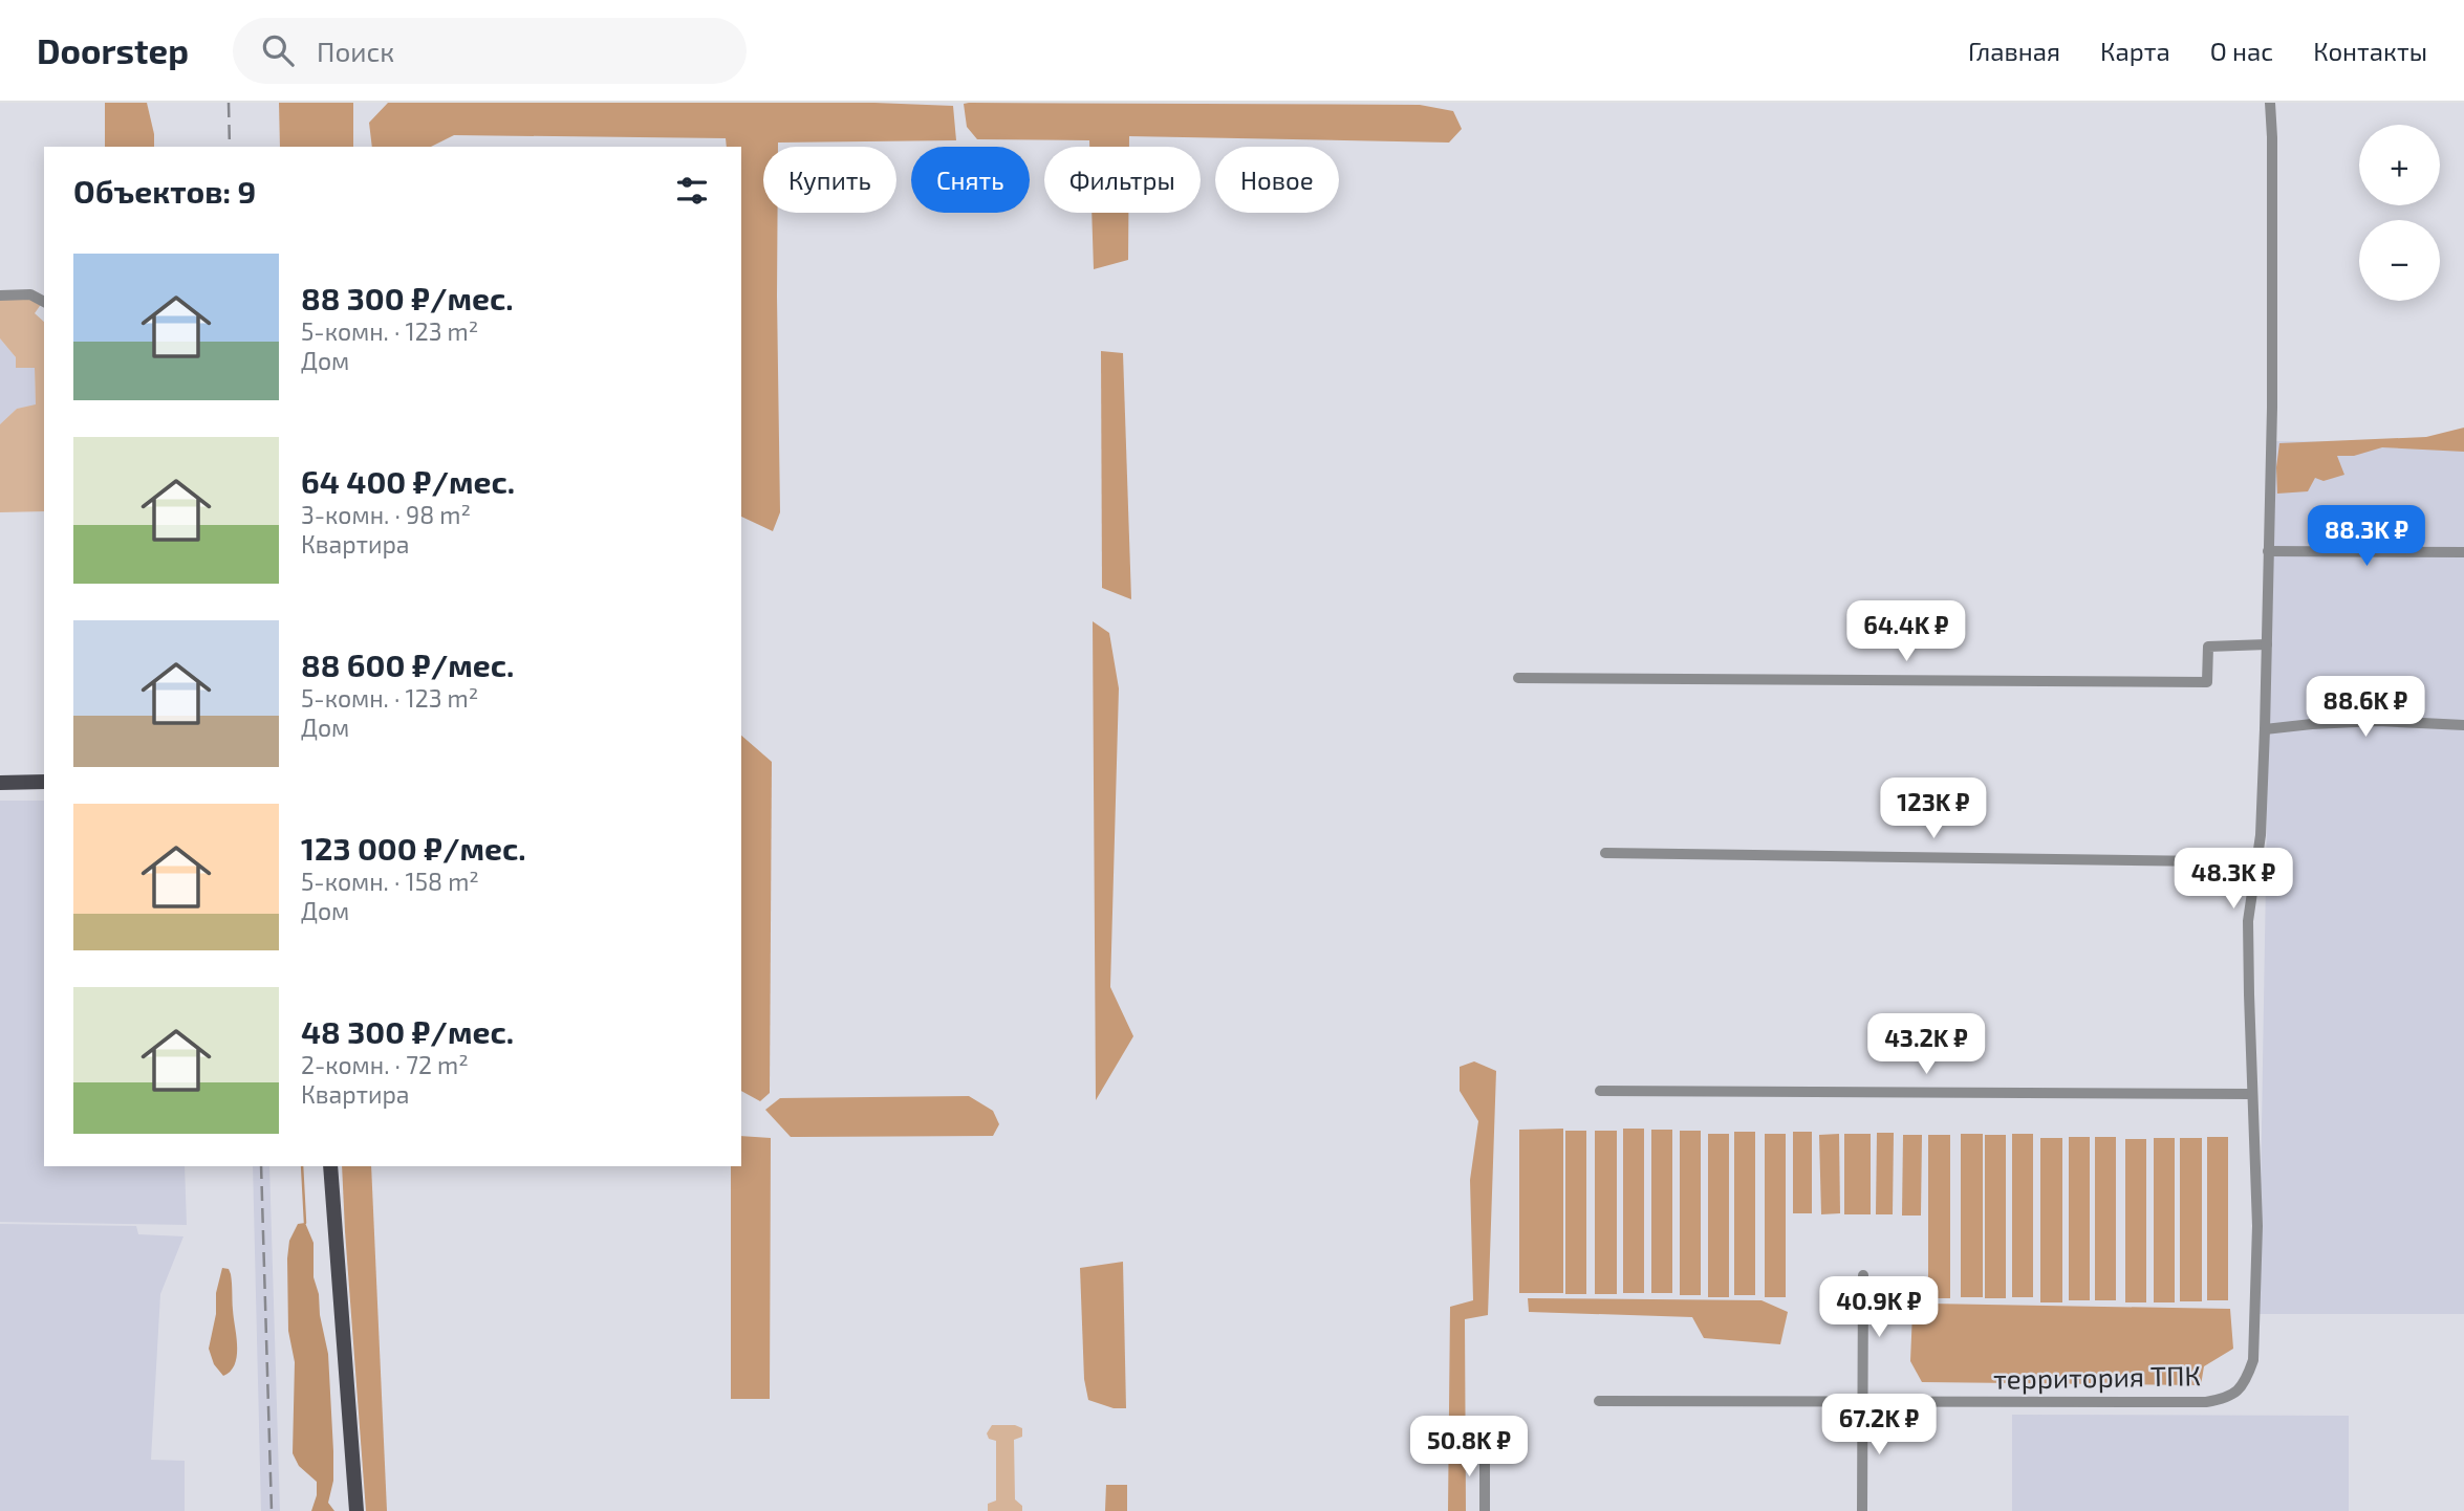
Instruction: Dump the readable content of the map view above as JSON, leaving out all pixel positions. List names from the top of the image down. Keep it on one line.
{"streets":{"street":["территория ТПК"]},"page":{"header":"Doorstep","search":"Поиск","nav":["Главная","Карта","О нас","Контакты"],"map_buttons":["+","−"],"chip":["Купить","Снять","Фильтры","Новое"],"heading":"Объектов: 9","list":[{"name":"88 300 ₽/мес.","note":"5-комн. · 123 m² · Дом"},{"name":"64 400 ₽/мес.","note":"3-комн. · 98 m² · Квартира"},{"name":"88 600 ₽/мес.","note":"5-комн. · 123 m² · Дом"},{"name":"123 000 ₽/мес.","note":"5-комн. · 158 m² · Дом"},{"name":"48 300 ₽/мес.","note":"2-комн. · 72 m² · Квартира"}],"price":["88.3K ₽","64.4K ₽","88.6K ₽","123K ₽","48.3K ₽","43.2K ₽","40.9K ₽","67.2K ₽","50.8K ₽"]}}
